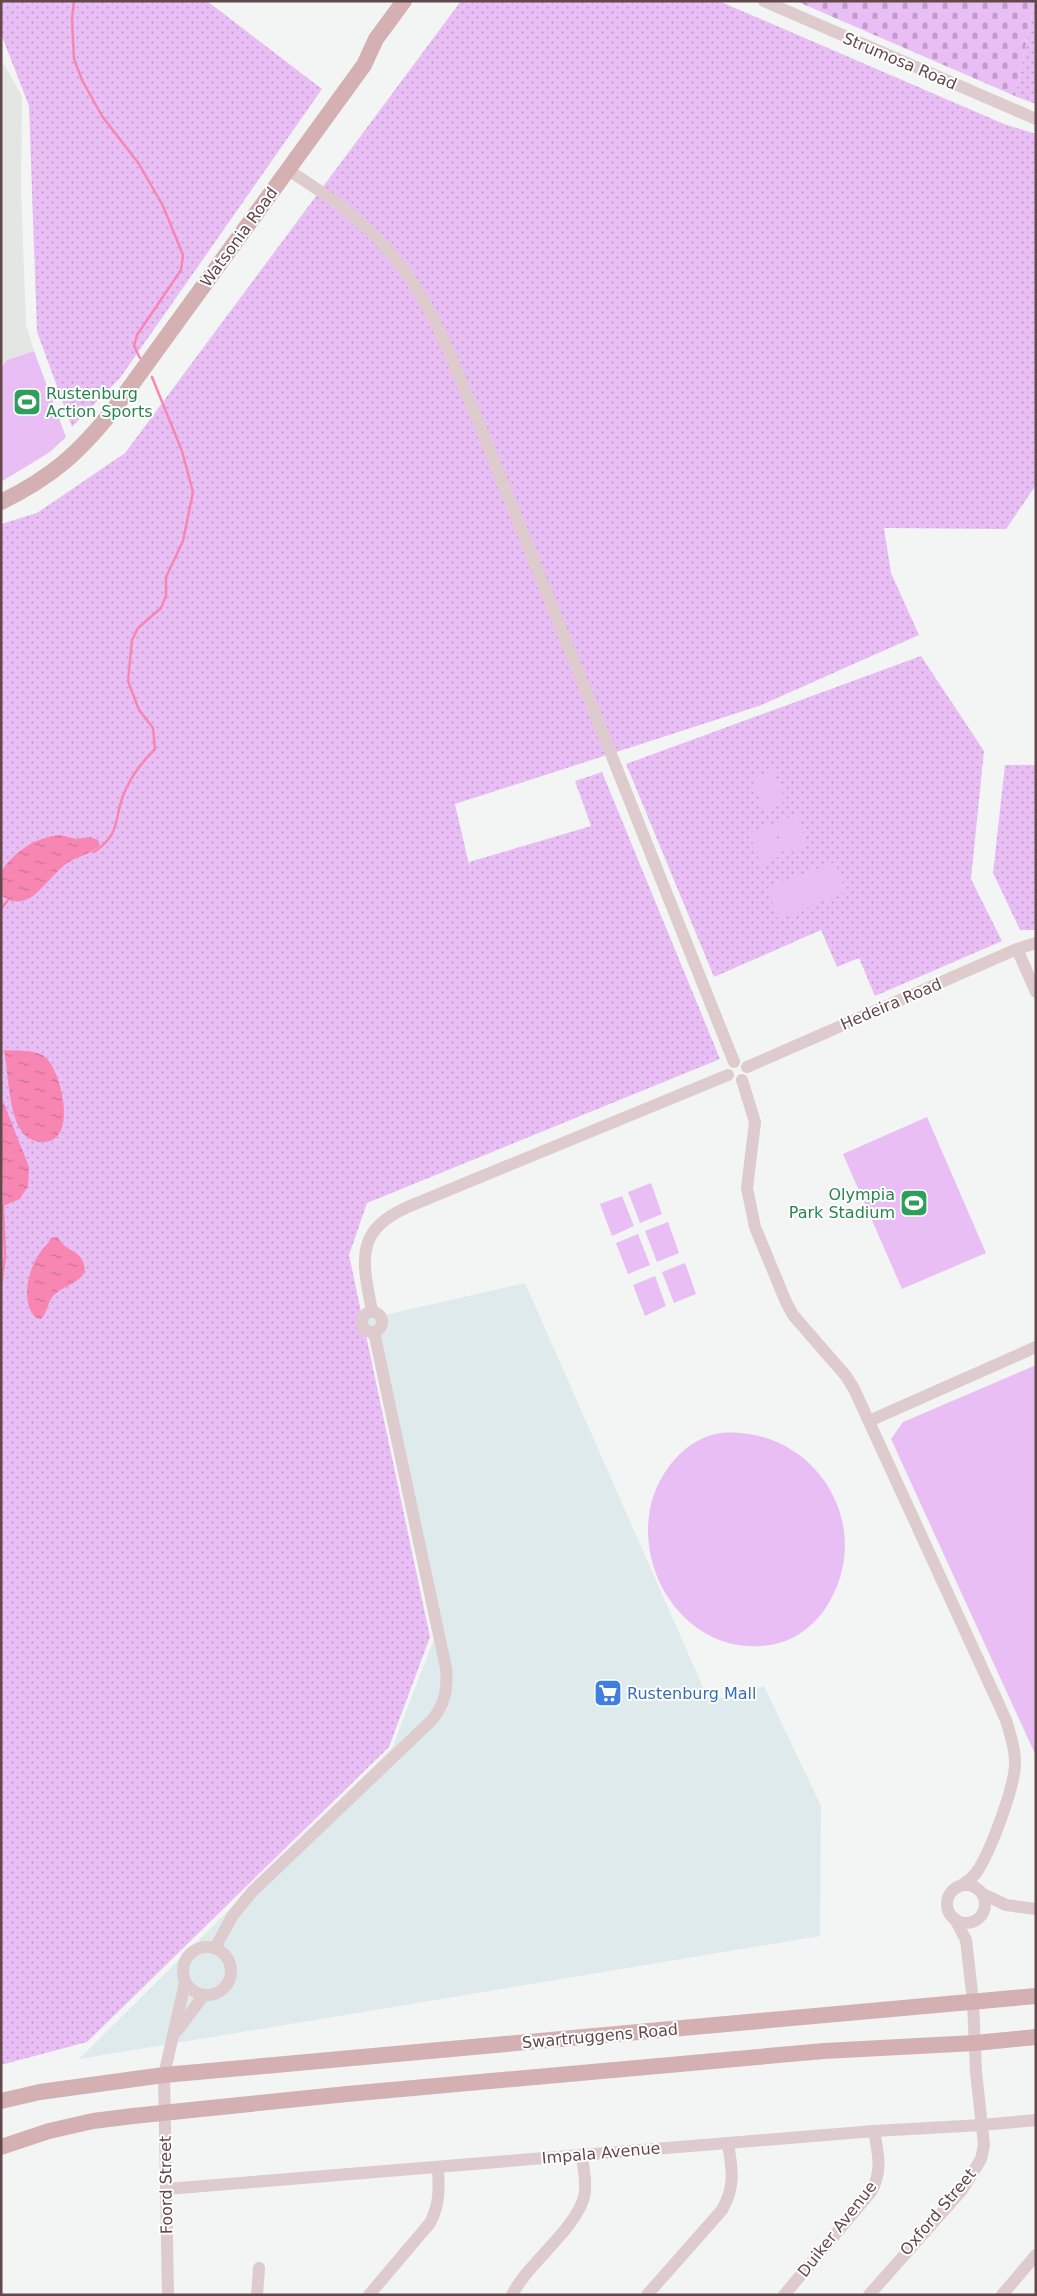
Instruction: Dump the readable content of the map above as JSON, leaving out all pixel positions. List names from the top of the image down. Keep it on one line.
{"streets":{"main road":["Watsonia Road","Swartruggens Road"],"street":["Strumosa Road","Hedeira Road","Impala Avenue","Foord Street","Oxford Street","Duiker Avenue"]},"crossings":[["Swartruggens Road","Foord Street"],["Swartruggens Road","Oxford Street"],["Impala Avenue","Foord Street"],["Impala Avenue","Oxford Street"],["Impala Avenue","Duiker Avenue"]],"places":{"sports":["Rustenburg Action Sports","Olympia Park Stadium"],"supermarket":["Rustenburg Mall"]}}
